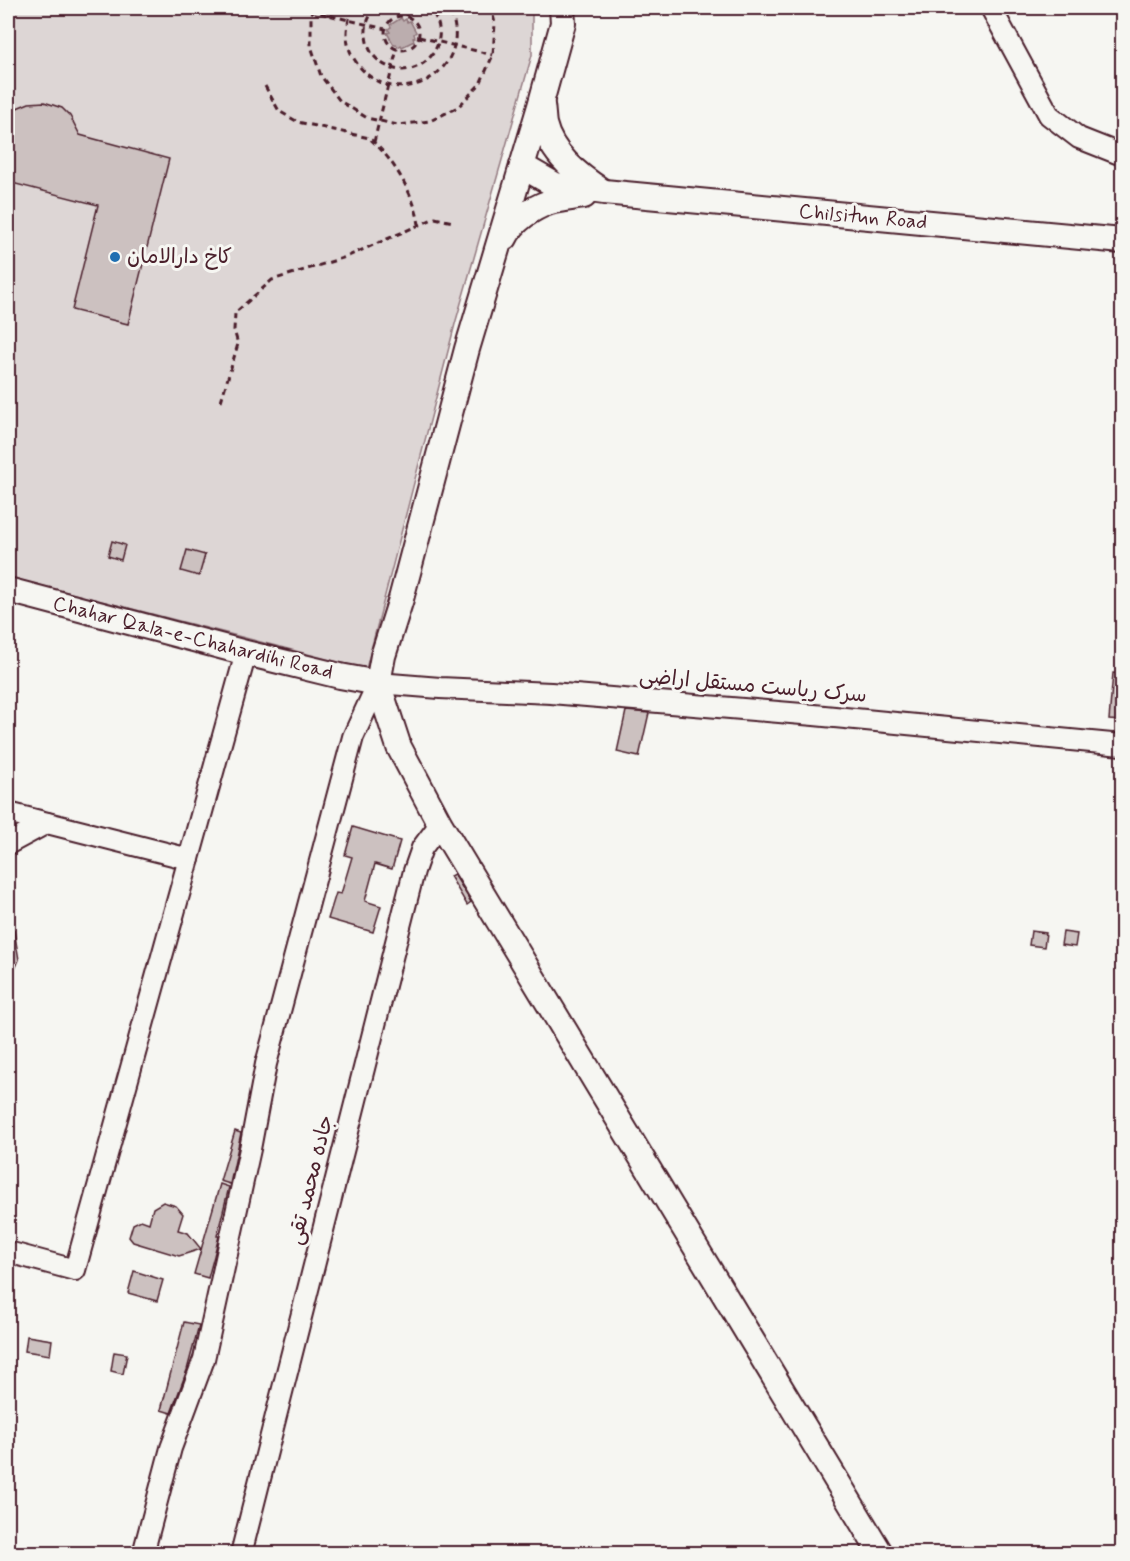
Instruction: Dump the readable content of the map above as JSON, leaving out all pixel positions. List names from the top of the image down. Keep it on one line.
{"streets":{"main road":["Chilsitun Road","Chahar Qala-e-Chahardihi Road"],"street":["سرک ریاست مستقل اراضی","جاده محمد تقی"]},"crossings":[["Chahar Qala-e-Chahardihi Road","سرک ریاست مستقل اراضی"]],"places":["کاخ دارالامان"]}
